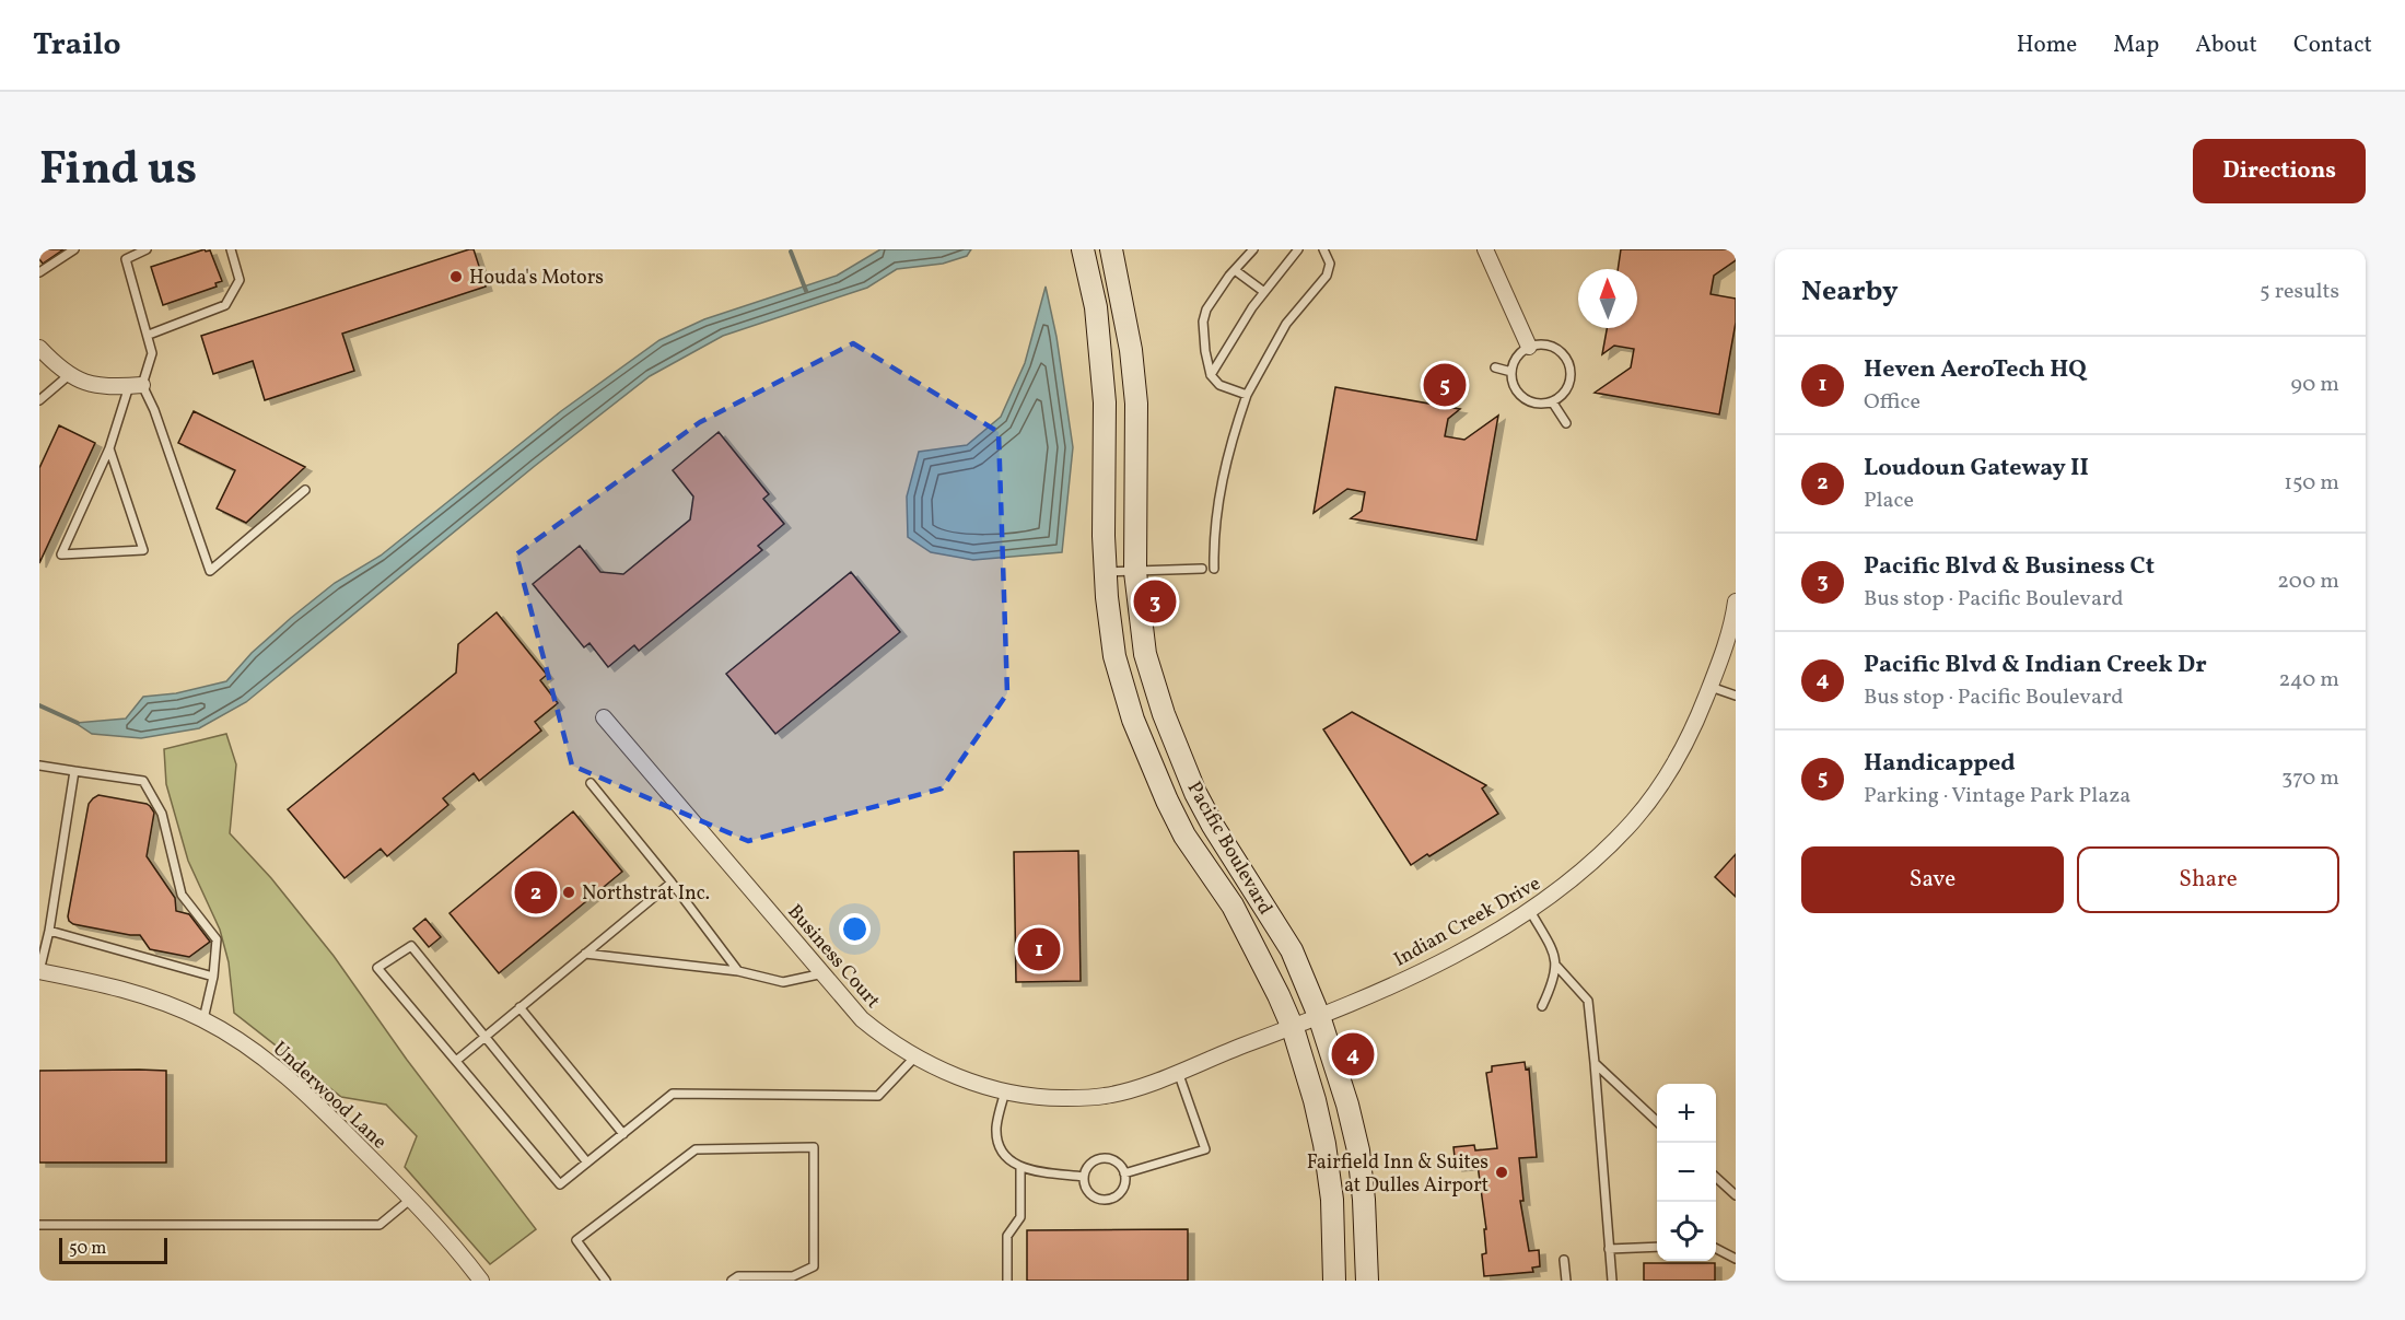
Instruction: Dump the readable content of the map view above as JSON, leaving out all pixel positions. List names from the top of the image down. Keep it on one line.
{"streets":{"main road":["Pacific Boulevard"],"street":["Indian Creek Drive","Business Court","Underwood Lane"]},"crossings":[["Pacific Boulevard","Indian Creek Drive"],["Pacific Boulevard","Business Court"],["Indian Creek Drive","Business Court"]],"places":["Houda's Motors","Northstrat Inc.","Fairfield Inn & Suites at Dulles Airport"],"scale_bar":"50 m","north":"top","page":{"header":"Trailo","nav":["Home","Map","About","Contact"],"title":"Find us","buttons":["Directions",["Save","Share"]],"heading":["Nearby","5 results"],"list":[{"mark":"1","name":"Heven AeroTech HQ","note":"Office","value":"90 m"},{"mark":"2","name":"Loudoun Gateway II","note":"Place","value":"150 m"},{"mark":"3","name":"Pacific Blvd & Business Ct","note":"Bus stop · Pacific Boulevard","value":"200 m"},{"mark":"4","name":"Pacific Blvd & Indian Creek Dr","note":"Bus stop · Pacific Boulevard","value":"240 m"},{"mark":"5","name":"Handicapped","note":"Parking · Vintage Park Plaza","value":"370 m"}],"pins":["5","3","2","1","4"],"map_buttons":["+","−"],"scale":"50 m"}}
